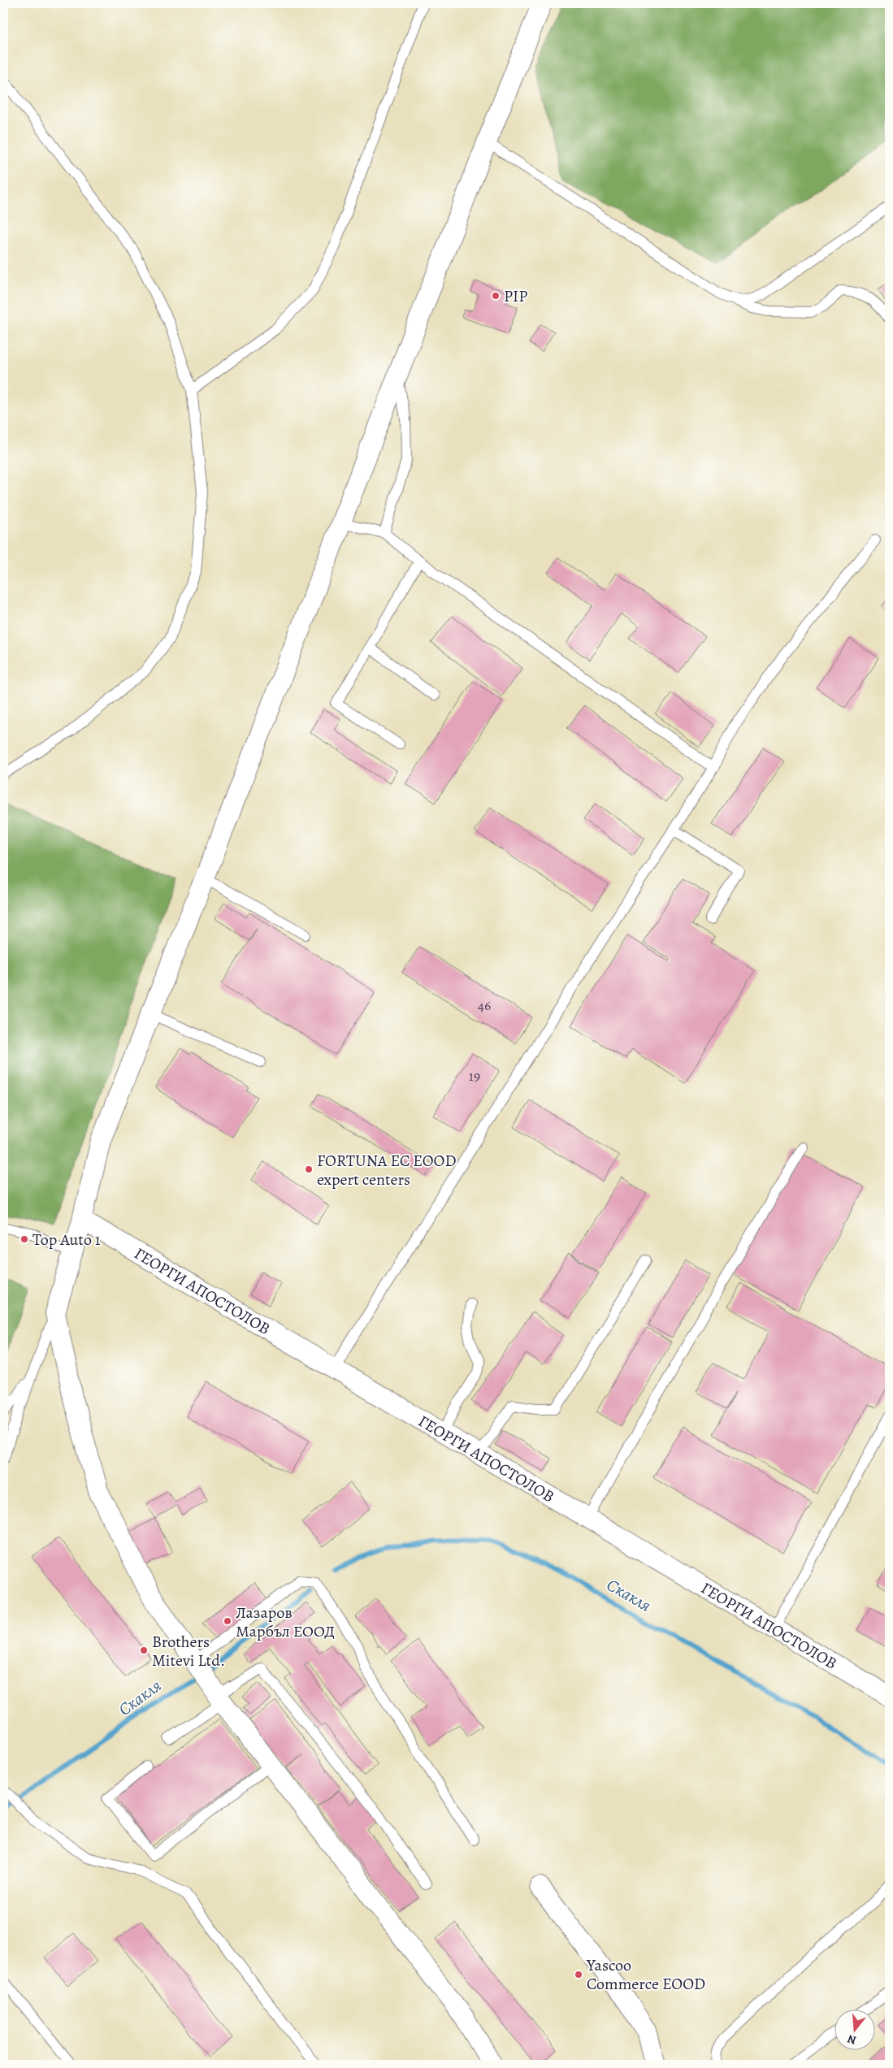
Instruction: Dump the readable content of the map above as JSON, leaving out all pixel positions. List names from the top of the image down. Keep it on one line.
{"streets":{"street":["ГЕОРГИ АПОСТОЛОВ"]},"water":["Скакля"],"places":["PIP","FORTUNA EC EOOD expert centers","Top Auto 1","Лазаров Марбъл ЕООД","Brothers Mitevi Ltd.","Yascoo Commerce EOOD"],"house_numbers":["46","19"],"north":"bottom"}
